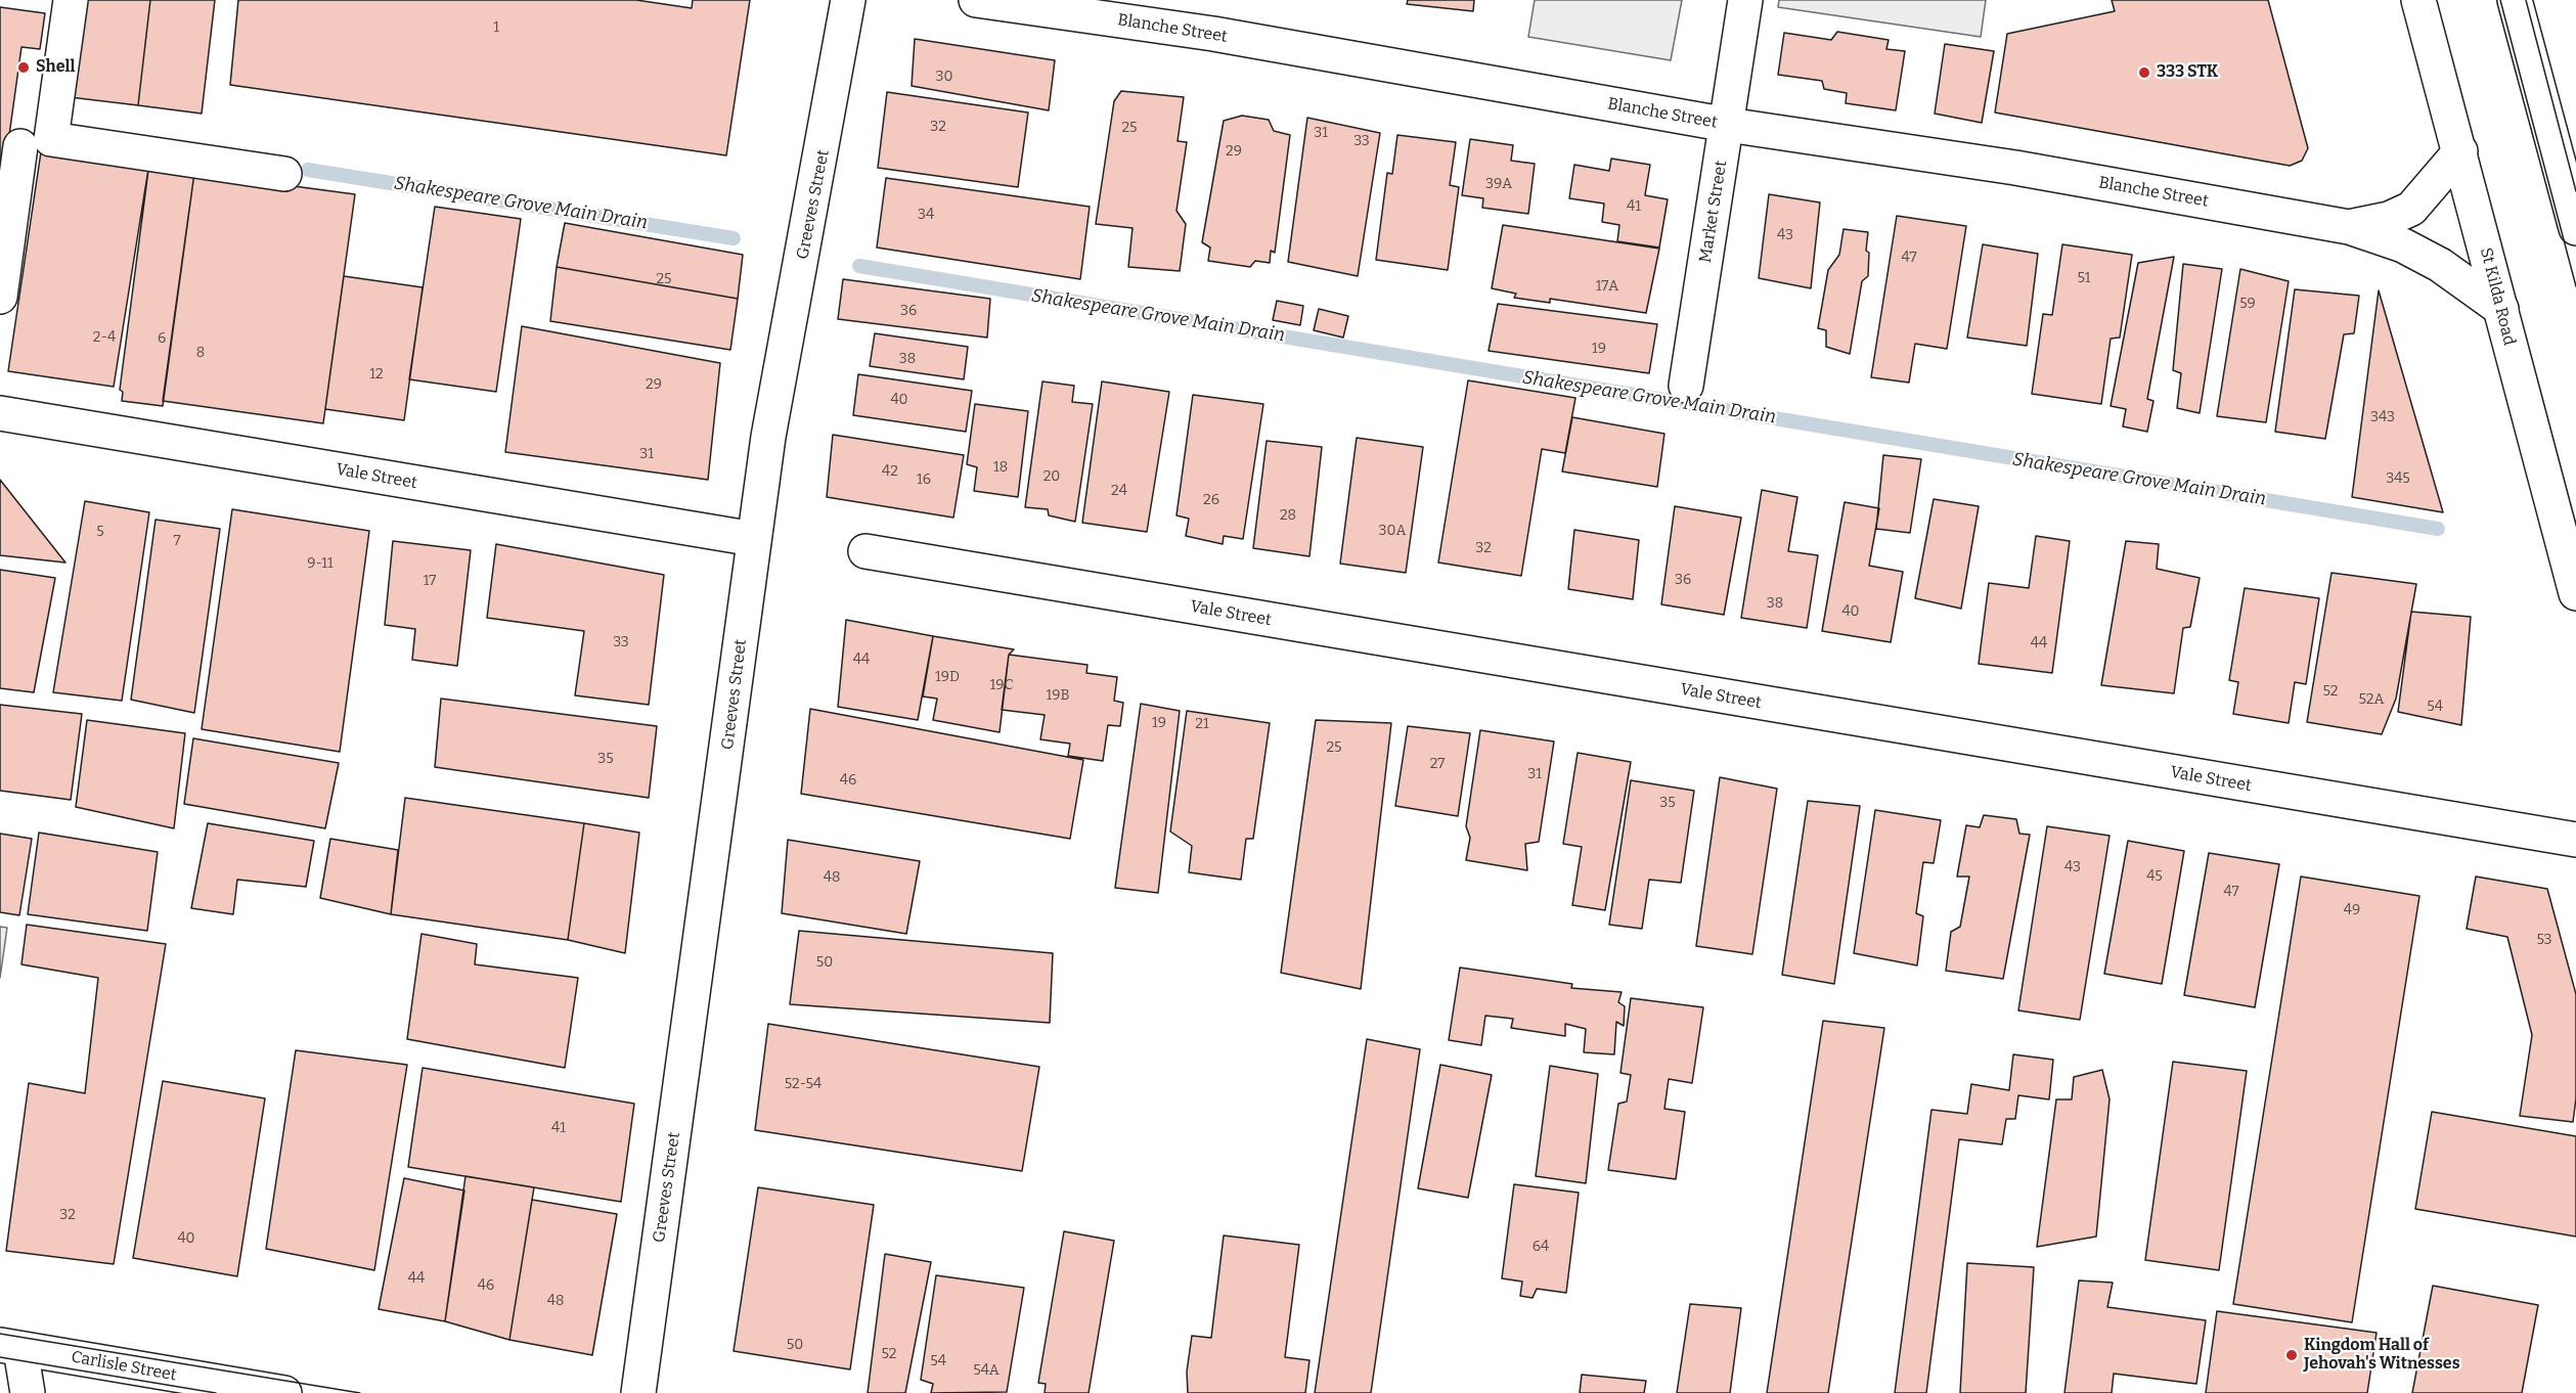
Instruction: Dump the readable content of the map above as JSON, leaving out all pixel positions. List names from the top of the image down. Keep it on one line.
{"streets":{"main road":["Blanche Street","Greeves Street","Market Street","St Kilda Road","Vale Street","Carlisle Street"]},"crossings":[["Blanche Street","Market Street"],["Blanche Street","St Kilda Road"],["Greeves Street","Vale Street"]],"water":["Shakespeare Grove Main Drain"],"places":["Shell","333 STK","Kingdom Hall of Jehovah's Witnesses"],"house_numbers":["1","30","32","25","31","33","29","39A","41","34","43","47","51","25","17A","59","36","2-4","6","19","8","38","12","29","40","343","31","18","42","20","345","16","24","26","28","30A","5","7","32","9-11","36","17","38","40","33","44","44","19D","19C","52","19B","52A","54","19","21","25","35","27","31","46","35","43","45","48","47","49","53","50","52-54","41","32","40","64","44","46","48","50","52","54","54A"]}
